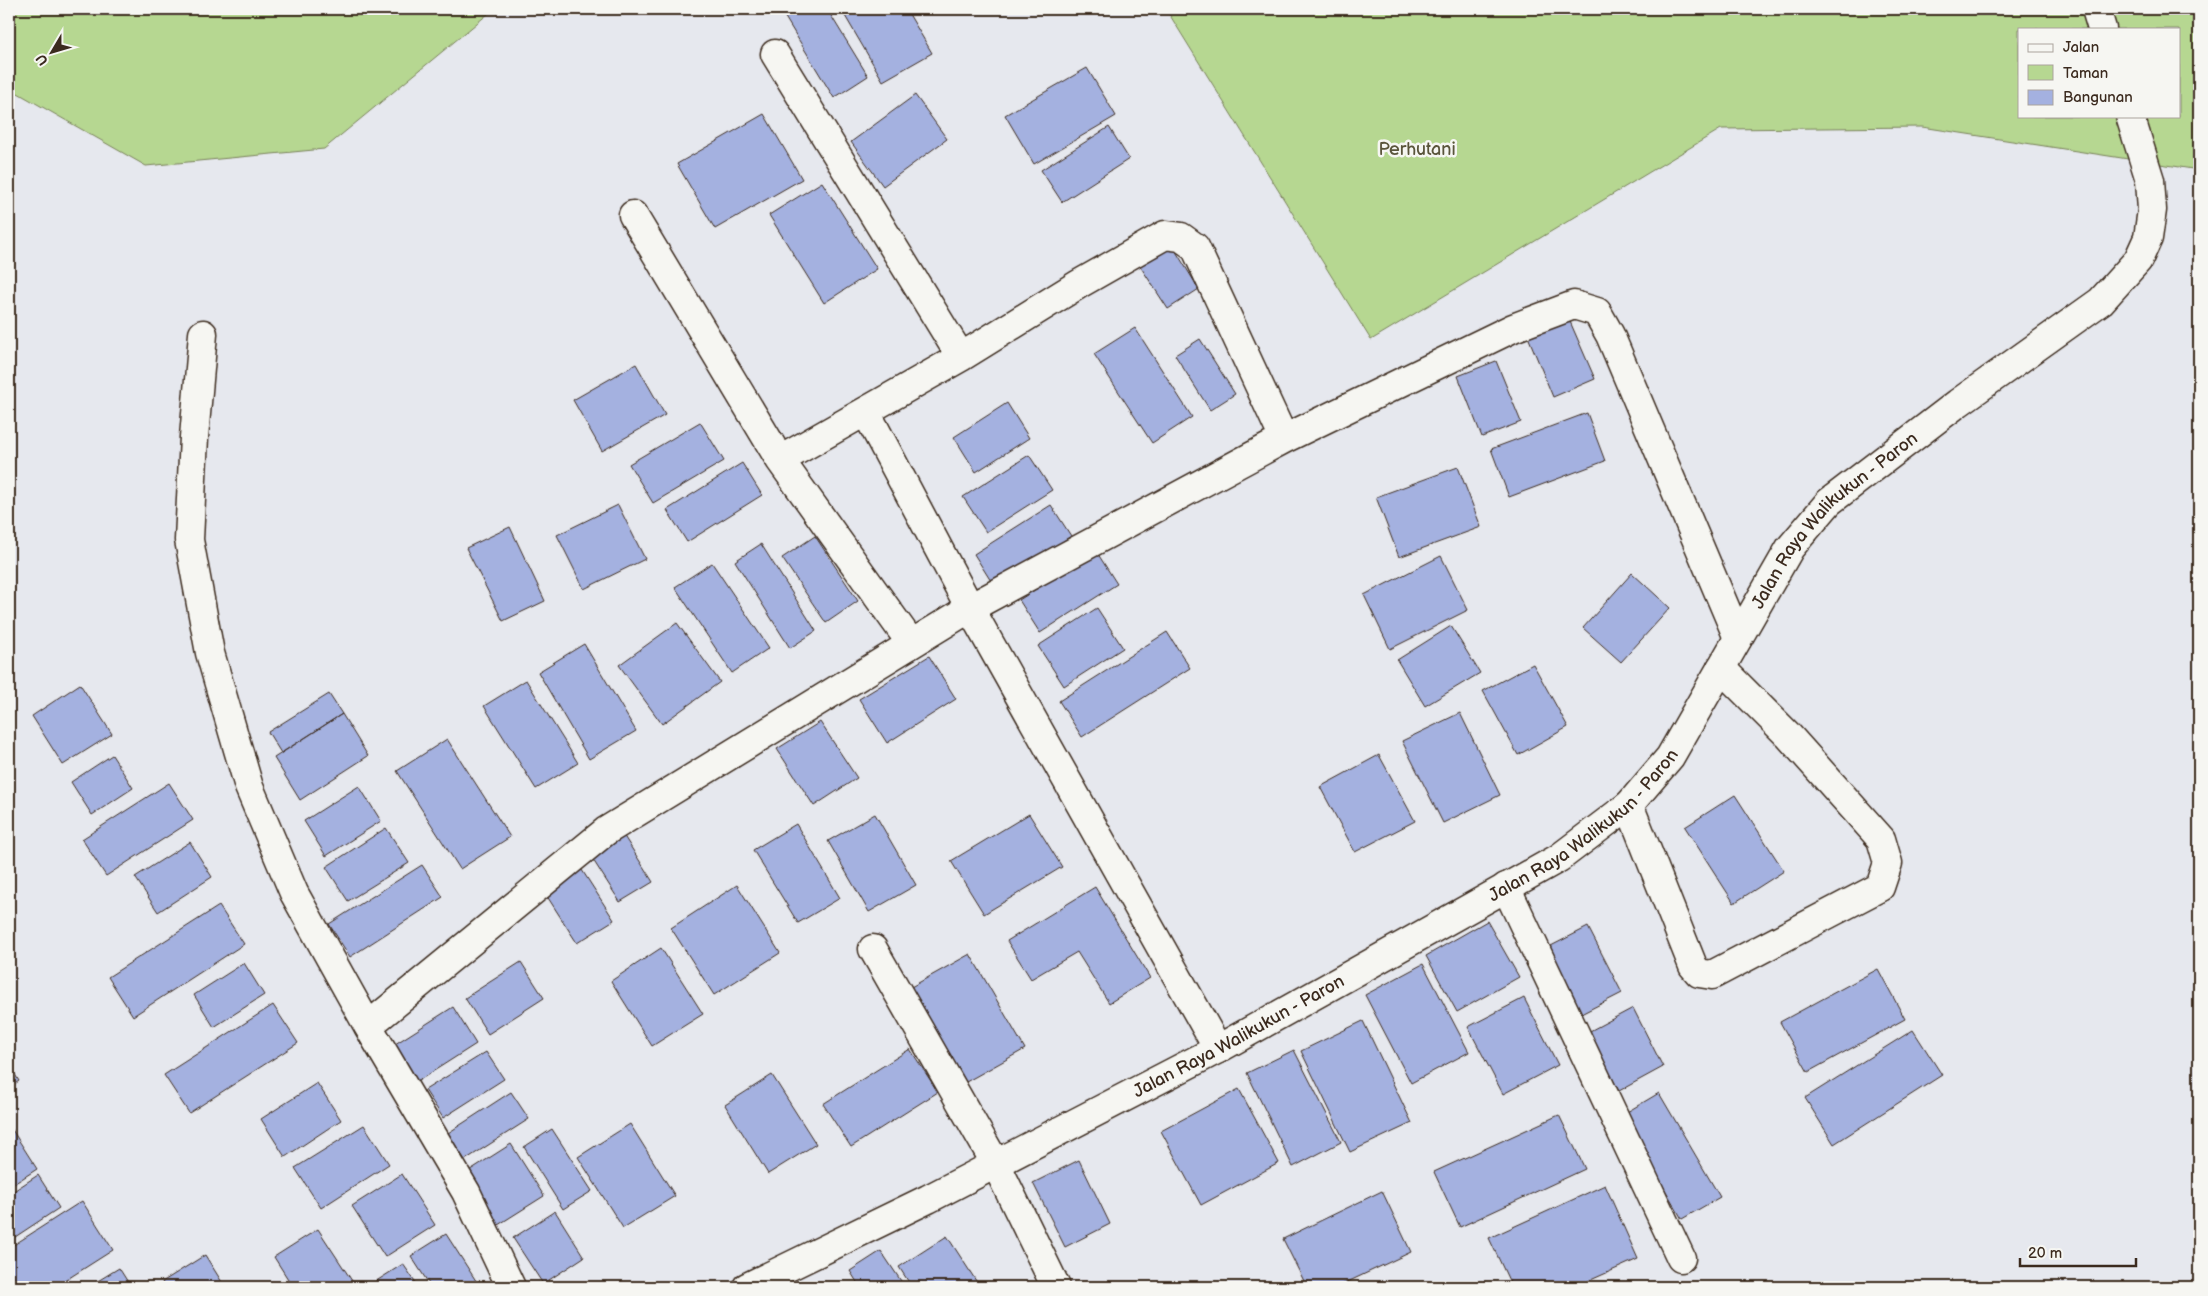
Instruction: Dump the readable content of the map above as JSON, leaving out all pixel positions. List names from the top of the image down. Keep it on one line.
{"streets":{"street":["Jalan Raya Walikukun - Paron"]},"parks":["Perhutani"],"legend":["Jalan","Taman","Bangunan"],"scale_bar":"20 m","north":"bottom left"}
